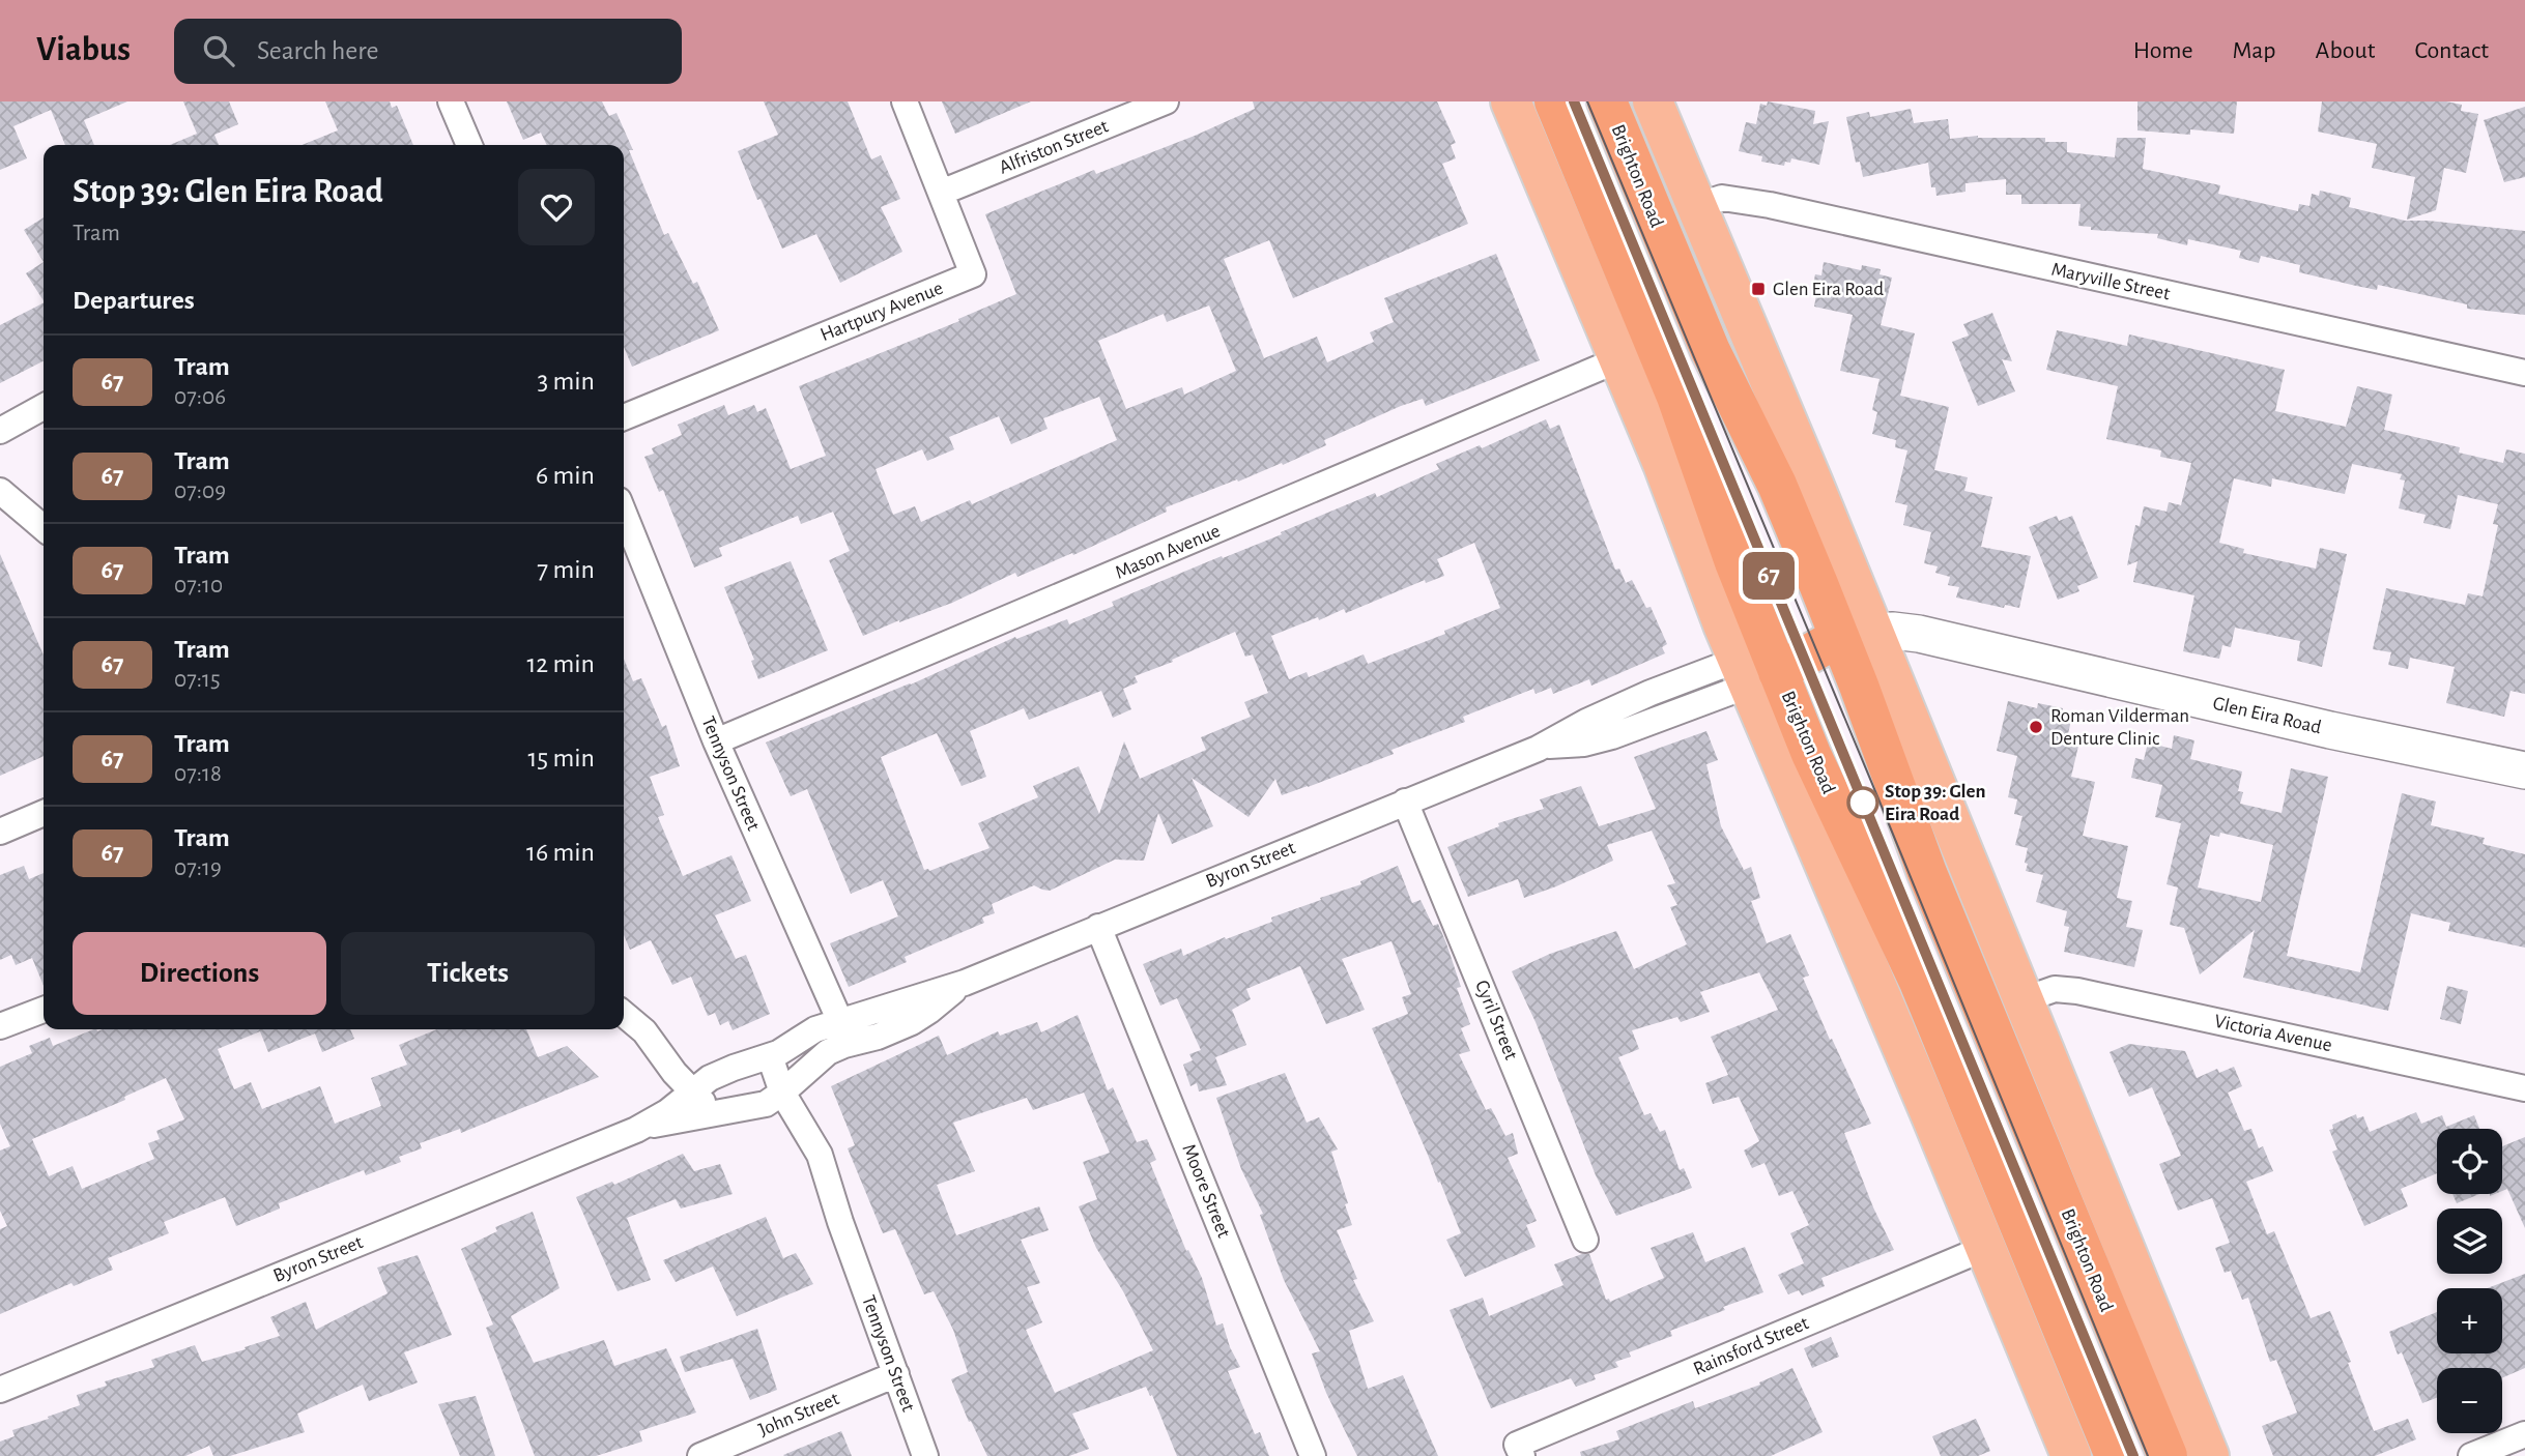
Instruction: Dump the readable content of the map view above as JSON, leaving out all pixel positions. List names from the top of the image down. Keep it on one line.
{"streets":{"highway":["Brighton Road","Glen Eira Road"],"street":["Alfriston Street","Maryville Street","Hartpury Avenue","Mason Avenue","Tennyson Street","Byron Street","Cyril Street","Victoria Avenue","Moore Street","Rainsford Street","John Street"]},"crossings":[["Alfriston Street","Hartpury Avenue"],["Brighton Road","Maryville Street"],["Brighton Road","Mason Avenue"],["Brighton Road","Glen Eira Road"],["Brighton Road","Byron Street"],["Brighton Road","Victoria Avenue"],["Brighton Road","Rainsford Street"],["Mason Avenue","Tennyson Street"],["Glen Eira Road","Byron Street"],["Tennyson Street","Byron Street"],["Tennyson Street","John Street"],["Byron Street","Cyril Street"],["Byron Street","Moore Street"]],"places":{"transit":["Glen Eira Road"],"other":["Roman Vilderman Denture Clinic","Stop 39: Glen Eira Road"]},"lines":["tram line 67"],"page":{"header":"Viabus","search":"Search here","nav":["Home","Map","About","Contact"],"on_map":"67","heading":[["Stop 39: Glen Eira Road","Tram"],"Departures"],"list":[{"mark":"67","name":"Tram","note":"07:06","value":"3 min"},{"mark":"67","name":"Tram","note":"07:09","value":"6 min"},{"mark":"67","name":"Tram","note":"07:10","value":"7 min"},{"mark":"67","name":"Tram","note":"07:15","value":"12 min"},{"mark":"67","name":"Tram","note":"07:18","value":"15 min"},{"mark":"67","name":"Tram","note":"07:19","value":"16 min"}],"buttons":["Directions","Tickets"],"map_buttons":["+","−"]}}
